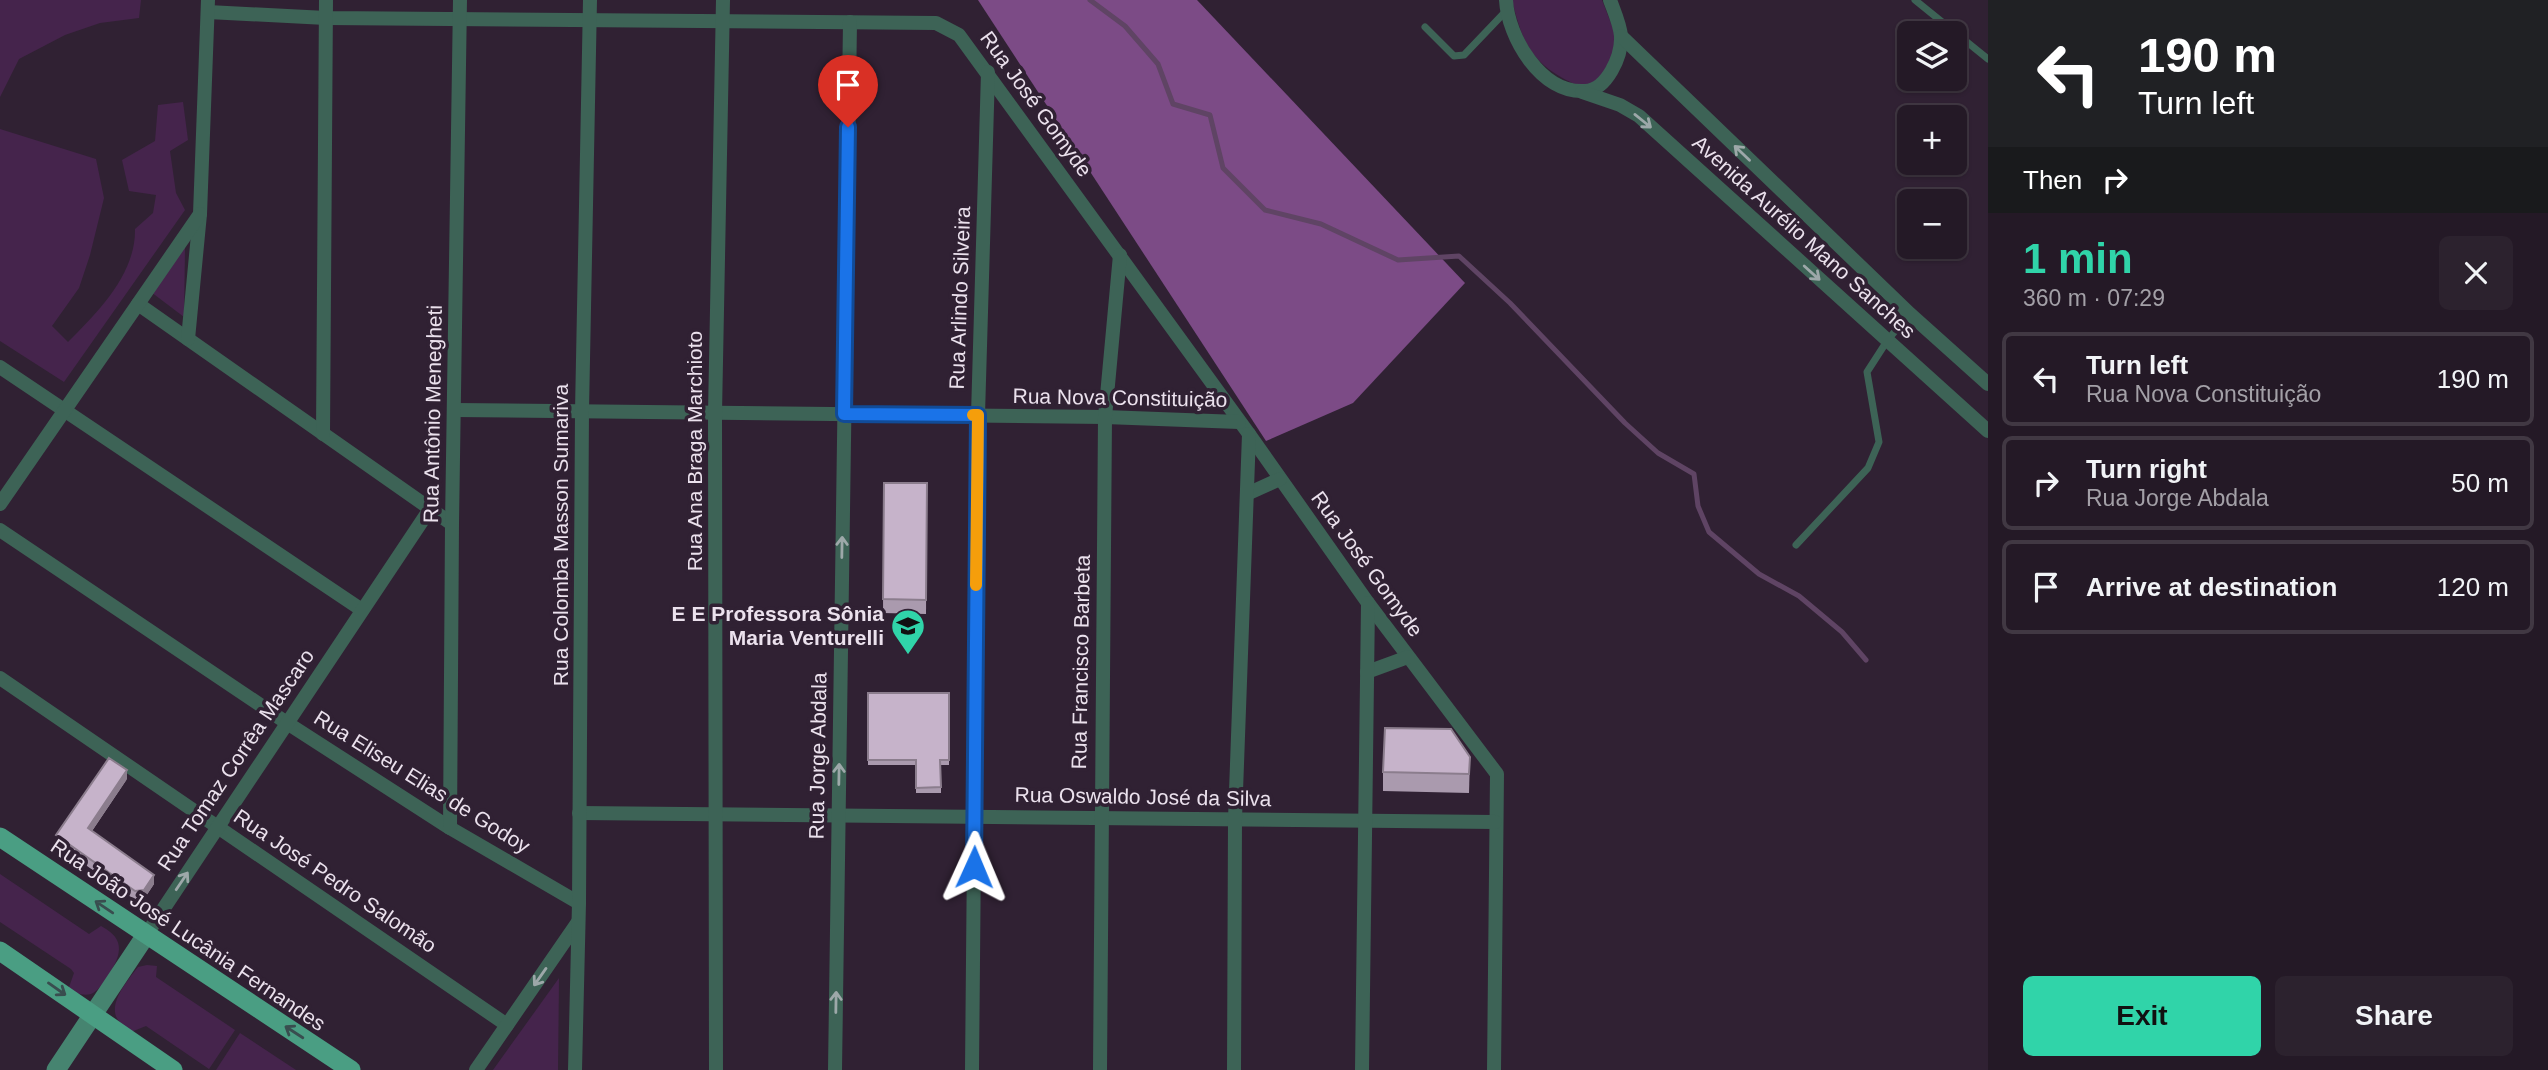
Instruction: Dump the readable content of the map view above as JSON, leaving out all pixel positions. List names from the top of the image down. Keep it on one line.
{"streets":{"main road":["Rua Tomaz Corrêa Mascaro","Rua João José Lucânia Fernandes"],"street":["Rua José Gomyde","Avenida Aurélio Mano Sanches","Rua Arlindo Silveira","Rua Nova Constituição","Rua Antônio Menegheti","Rua Ana Braga Marchioto","Rua Colomba Masson Sumariva","Rua Francisco Barbeta","Rua Jorge Abdala","Rua Eliseu Elias de Godoy","Rua Oswaldo José da Silva","Rua José Pedro Salomão"]},"crossings":[["Rua José Gomyde","Rua Arlindo Silveira"],["Rua José Gomyde","Rua Nova Constituição"],["Rua José Gomyde","Rua Antônio Menegheti"],["Rua José Gomyde","Rua Ana Braga Marchioto"],["Rua José Gomyde","Rua Colomba Masson Sumariva"],["Rua José Gomyde","Rua Francisco Barbeta"],["Rua José Gomyde","Rua Jorge Abdala"],["Rua José Gomyde","Rua Oswaldo José da Silva"],["Rua Arlindo Silveira","Rua Nova Constituição"],["Rua Arlindo Silveira","Rua Oswaldo José da Silva"],["Rua Nova Constituição","Rua Antônio Menegheti"],["Rua Nova Constituição","Rua Ana Braga Marchioto"],["Rua Nova Constituição","Rua Colomba Masson Sumariva"],["Rua Nova Constituição","Rua Francisco Barbeta"],["Rua Nova Constituição","Rua Jorge Abdala"],["Rua Antônio Menegheti","Rua Eliseu Elias de Godoy"],["Rua Ana Braga Marchioto","Rua Oswaldo José da Silva"],["Rua Colomba Masson Sumariva","Rua Eliseu Elias de Godoy"],["Rua Colomba Masson Sumariva","Rua Oswaldo José da Silva"],["Rua Francisco Barbeta","Rua Oswaldo José da Silva"],["Rua Jorge Abdala","Rua Oswaldo José da Silva"],["Rua Tomaz Corrêa Mascaro","Rua Eliseu Elias de Godoy"],["Rua Tomaz Corrêa Mascaro","Rua José Pedro Salomão"],["Rua Tomaz Corrêa Mascaro","Rua João José Lucânia Fernandes"]],"one_way":["Rua Jorge Abdala"],"places":{"school or university":["E E Professora Sônia Maria Venturelli"]},"page":{"turn":["190 m","Turn left"],"map_buttons":["+","−"],"then":"Then","heading":["1 min","360 m · 07:29"],"list":[{"name":"Turn left","note":"Rua Nova Constituição","value":"190 m"},{"name":"Turn right","note":"Rua Jorge Abdala","value":"50 m"},{"name":"Arrive at destination","value":"120 m"}],"buttons":["Exit","Share"]}}
